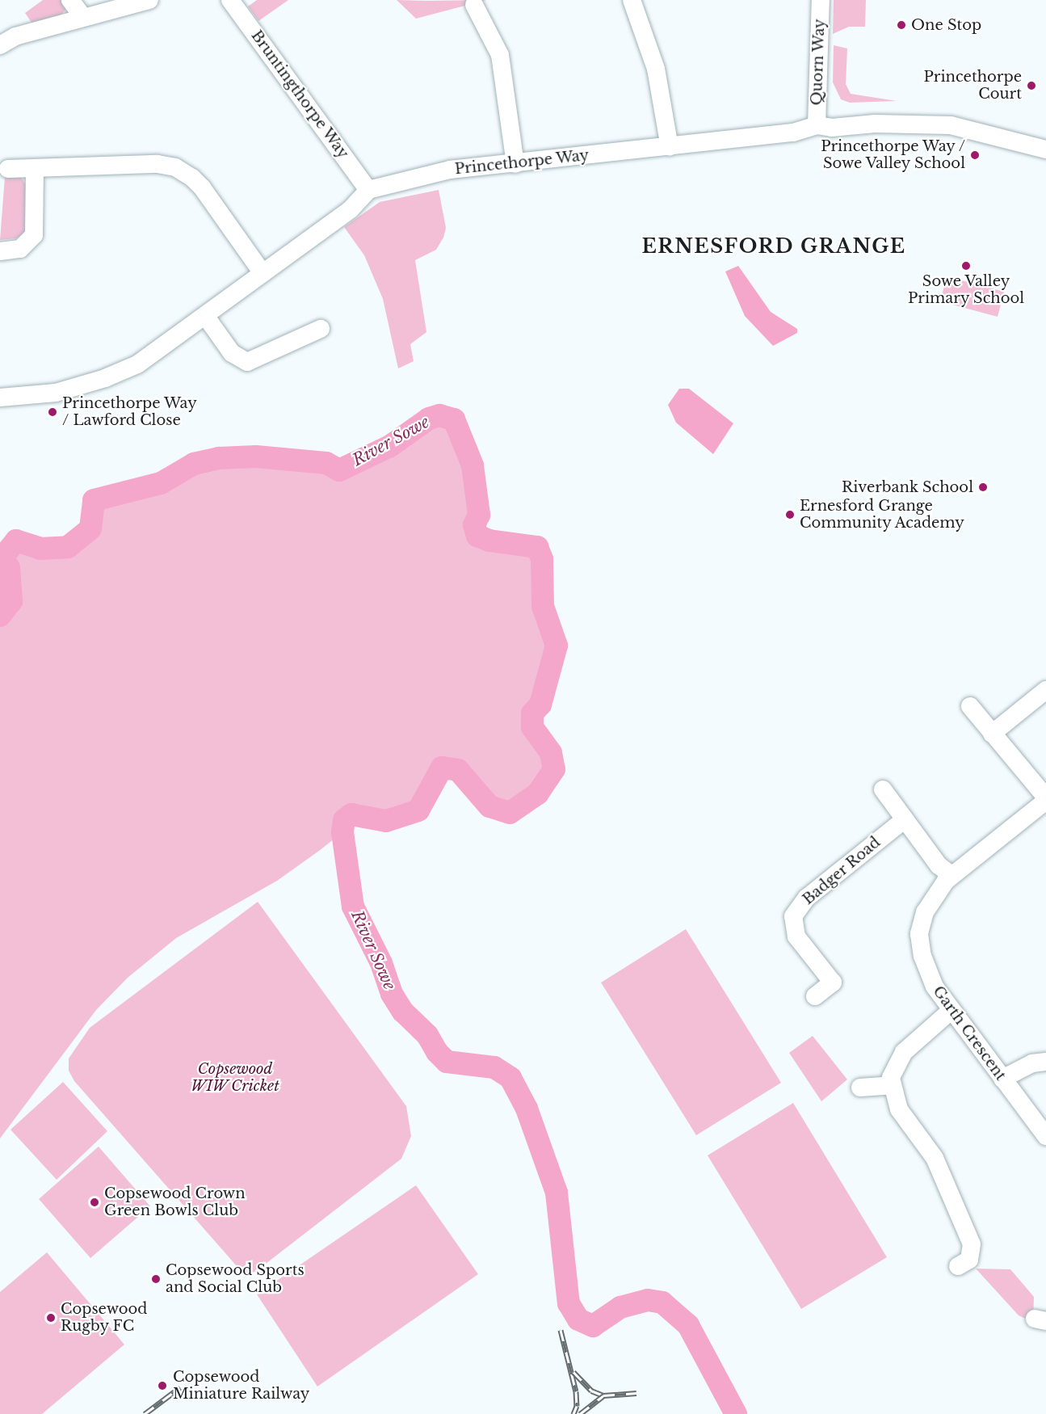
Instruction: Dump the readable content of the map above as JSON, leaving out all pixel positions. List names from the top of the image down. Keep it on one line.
{"streets":{"street":["Quorn Way","Bruntingthorpe Way","Princethorpe Way","Badger Road","Garth Crescent"]},"crossings":[["Quorn Way","Princethorpe Way"],["Bruntingthorpe Way","Princethorpe Way"]],"districts":["ERNESFORD GRANGE"],"water":["River Sowe"],"parks":["Copsewood WIW Cricket"],"places":["One Stop","Princethorpe Court","Princethorpe Way / Sowe Valley School","Sowe Valley Primary School","Princethorpe Way / Lawford Close","Riverbank School","Ernesford Grange Community Academy","Copsewood Crown Green Bowls Club","Copsewood Sports and Social Club","Copsewood Rugby FC","Copsewood Miniature Railway"]}
